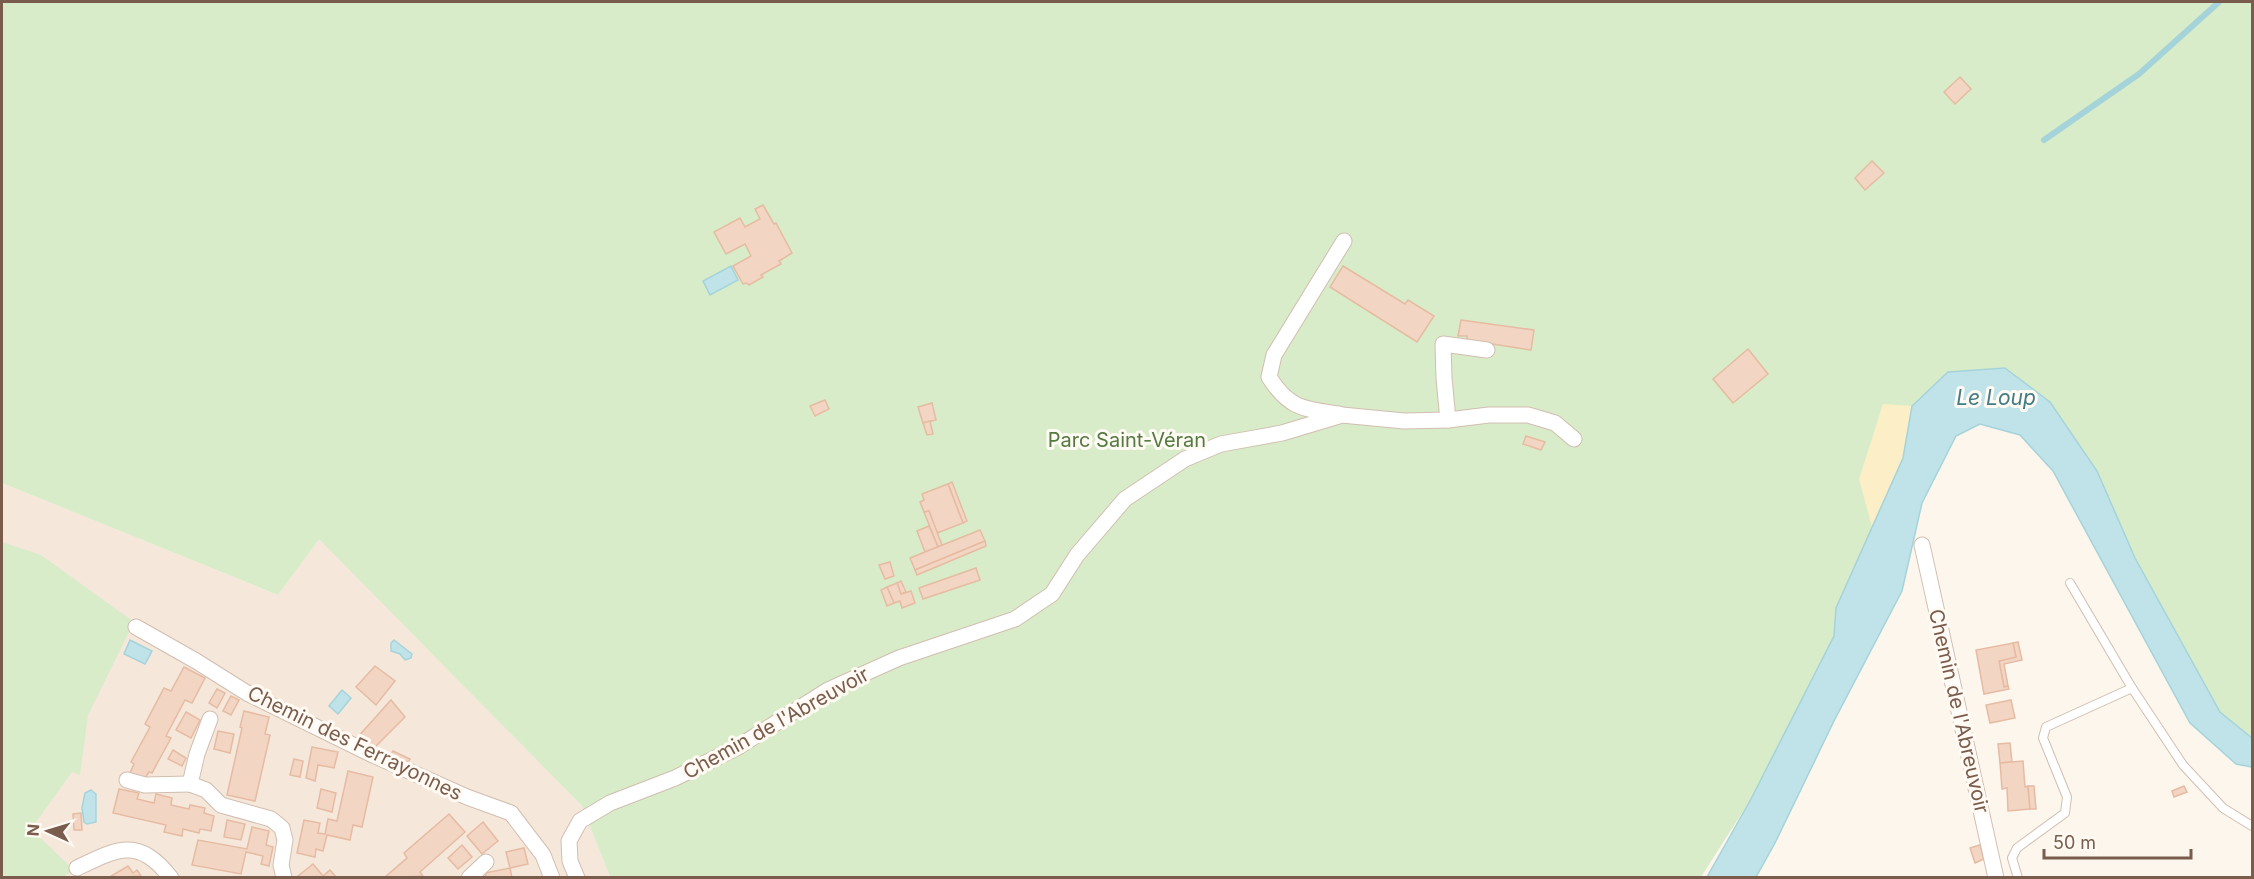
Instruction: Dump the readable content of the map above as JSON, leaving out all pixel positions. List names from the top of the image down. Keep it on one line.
{"streets":{"street":["Chemin de l'Abreuvoir","Chemin des Ferrayonnes"]},"water":["Le Loup"],"parks":["Parc Saint-Véran"],"scale_bar":"50 m","north":"left"}
